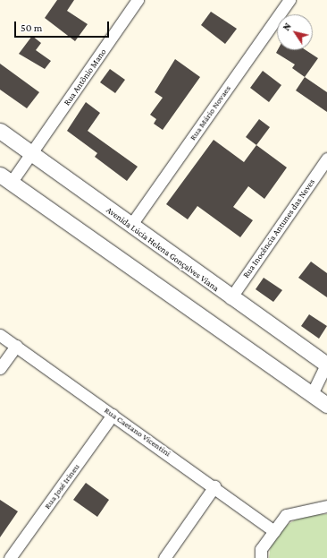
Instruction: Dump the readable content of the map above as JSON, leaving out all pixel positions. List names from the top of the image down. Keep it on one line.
{"streets":{"street":["Rua Antônio Mano","Rua Mário Novaes","Rua Inocência Antunes das Neves","Avenida Lúcia Helena Gonçalves Viana","Rua Caetano Vicentini","Rua José Irineu"]},"crossings":[["Rua Antônio Mano","Avenida Lúcia Helena Gonçalves Viana"],["Rua Mário Novaes","Avenida Lúcia Helena Gonçalves Viana"],["Rua Inocência Antunes das Neves","Avenida Lúcia Helena Gonçalves Viana"],["Rua Caetano Vicentini","Rua José Irineu"]],"scale_bar":"50 m","north":"top left"}
